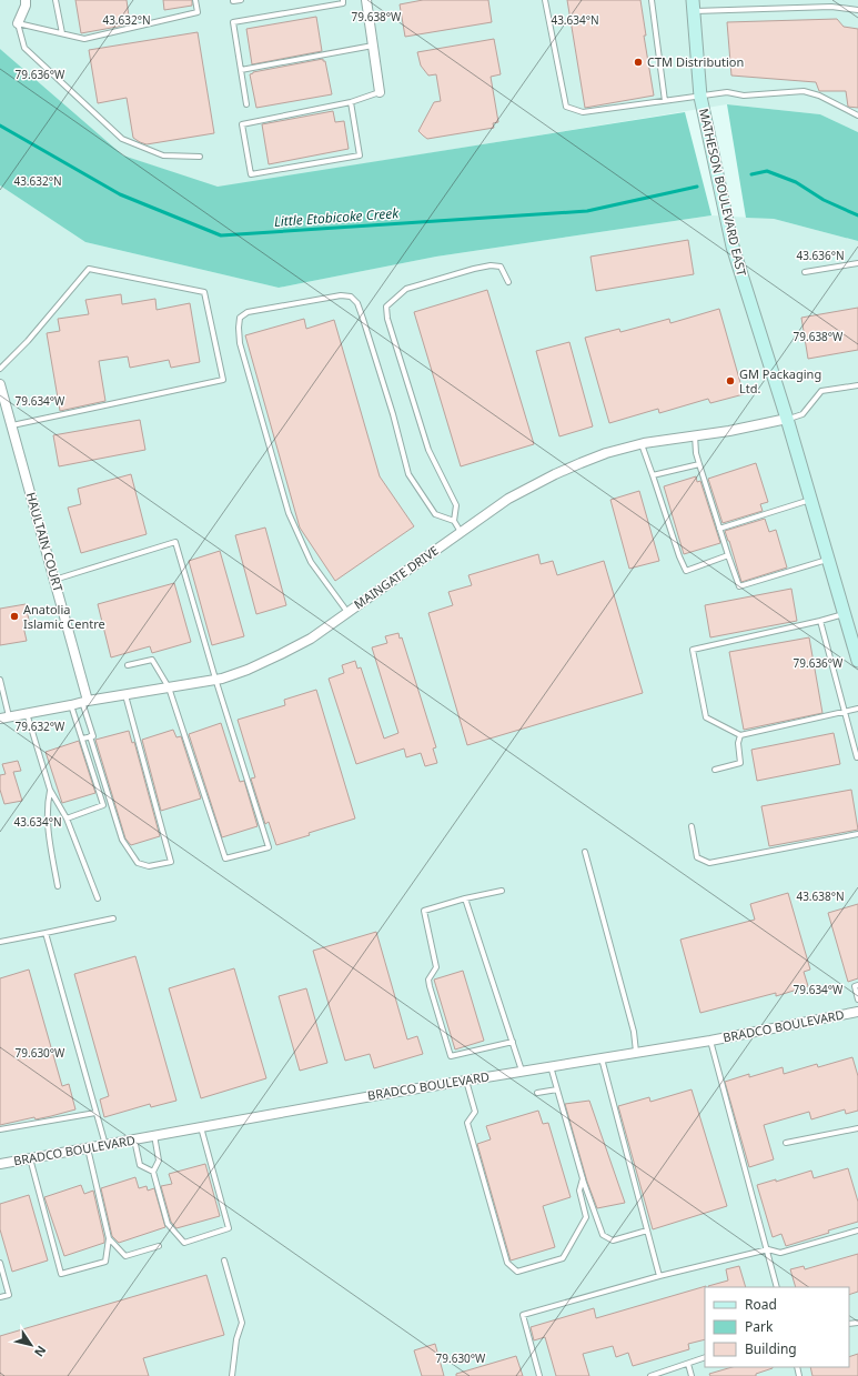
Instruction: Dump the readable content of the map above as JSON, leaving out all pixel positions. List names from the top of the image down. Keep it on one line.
{"streets":{"street":["MATHESON BOULEVARD EAST","HAULTAIN COURT","MAINGATE DRIVE","BRADCO BOULEVARD"]},"crossings":[["MATHESON BOULEVARD EAST","MAINGATE DRIVE"],["HAULTAIN COURT","MAINGATE DRIVE"]],"water":["Little Etobicoke Creek"],"places":["CTM Distribution","GM Packaging Ltd.","Anatolia Islamic Centre"],"legend":["Road","Park","Building"],"north":"bottom right","coordinates":["79.638°W","43.632°N","43.634°N","79.636°W","43.636°N","79.634°W","79.632°W","43.638°N","79.630°W"]}
